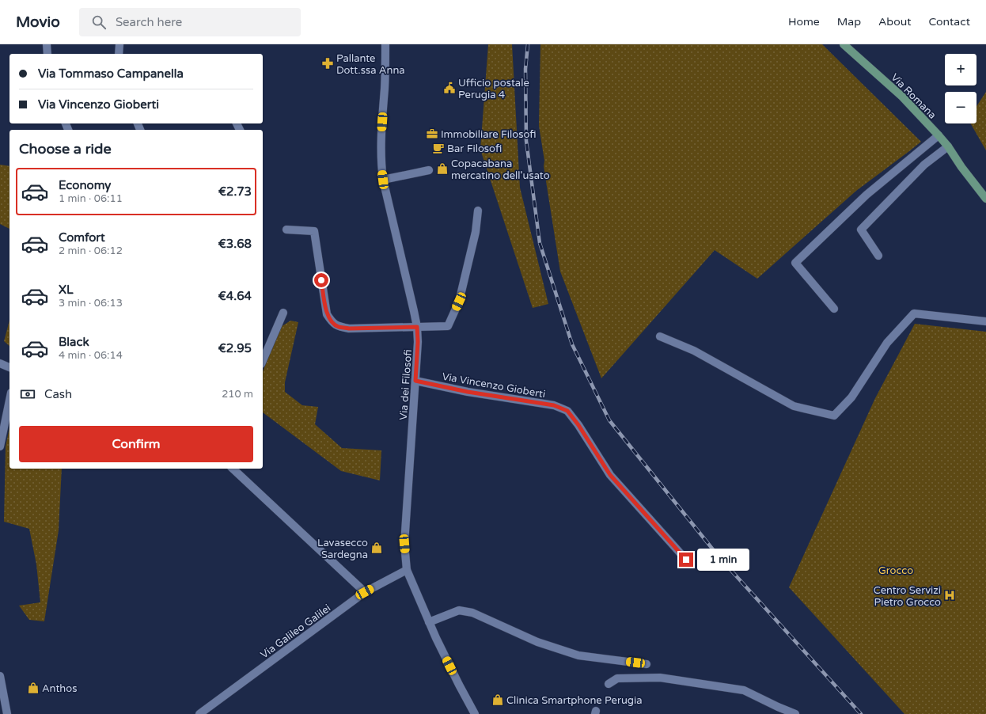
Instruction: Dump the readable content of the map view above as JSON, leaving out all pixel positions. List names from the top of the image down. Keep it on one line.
{"streets":{"main road":["Via Romana"],"street":["Via dei Filosofi","Via Vincenzo Gioberti","Via Galileo Galilei"]},"crossings":[["Via dei Filosofi","Via Vincenzo Gioberti"],["Via dei Filosofi","Via Galileo Galilei"]],"parks":["Grocco"],"places":{"pharmacy":["Pallante Dott.ssa Anna"],"public building":["Ufficio postale Perugia 4"],"office":["Immobiliare Filosofi"],"cafe":["Bar Filosofi"],"shop":["Copacabana mercatino dell'usato","Lavasecco Sardegna","Anthos","Clinica Smartphone Perugia"],"hospital":["Centro Servizi Pietro Grocco"]},"page":{"header":"Movio","search":"Search here","nav":["Home","Map","About","Contact"],"map_buttons":["+","−"],"banner":["Via Tommaso Campanella","Via Vincenzo Gioberti"],"heading":"Choose a ride","list":[{"name":"Economy","note":"1 min · 06:11","value":"€2.73"},{"name":"Comfort","note":"2 min · 06:12","value":"€3.68"},{"name":"XL","note":"3 min · 06:13","value":"€4.64"},{"name":"Black","note":"4 min · 06:14","value":"€2.95"}],"pay":["Cash","210 m"],"buttons":"Confirm","bubble":"1 min"}}
